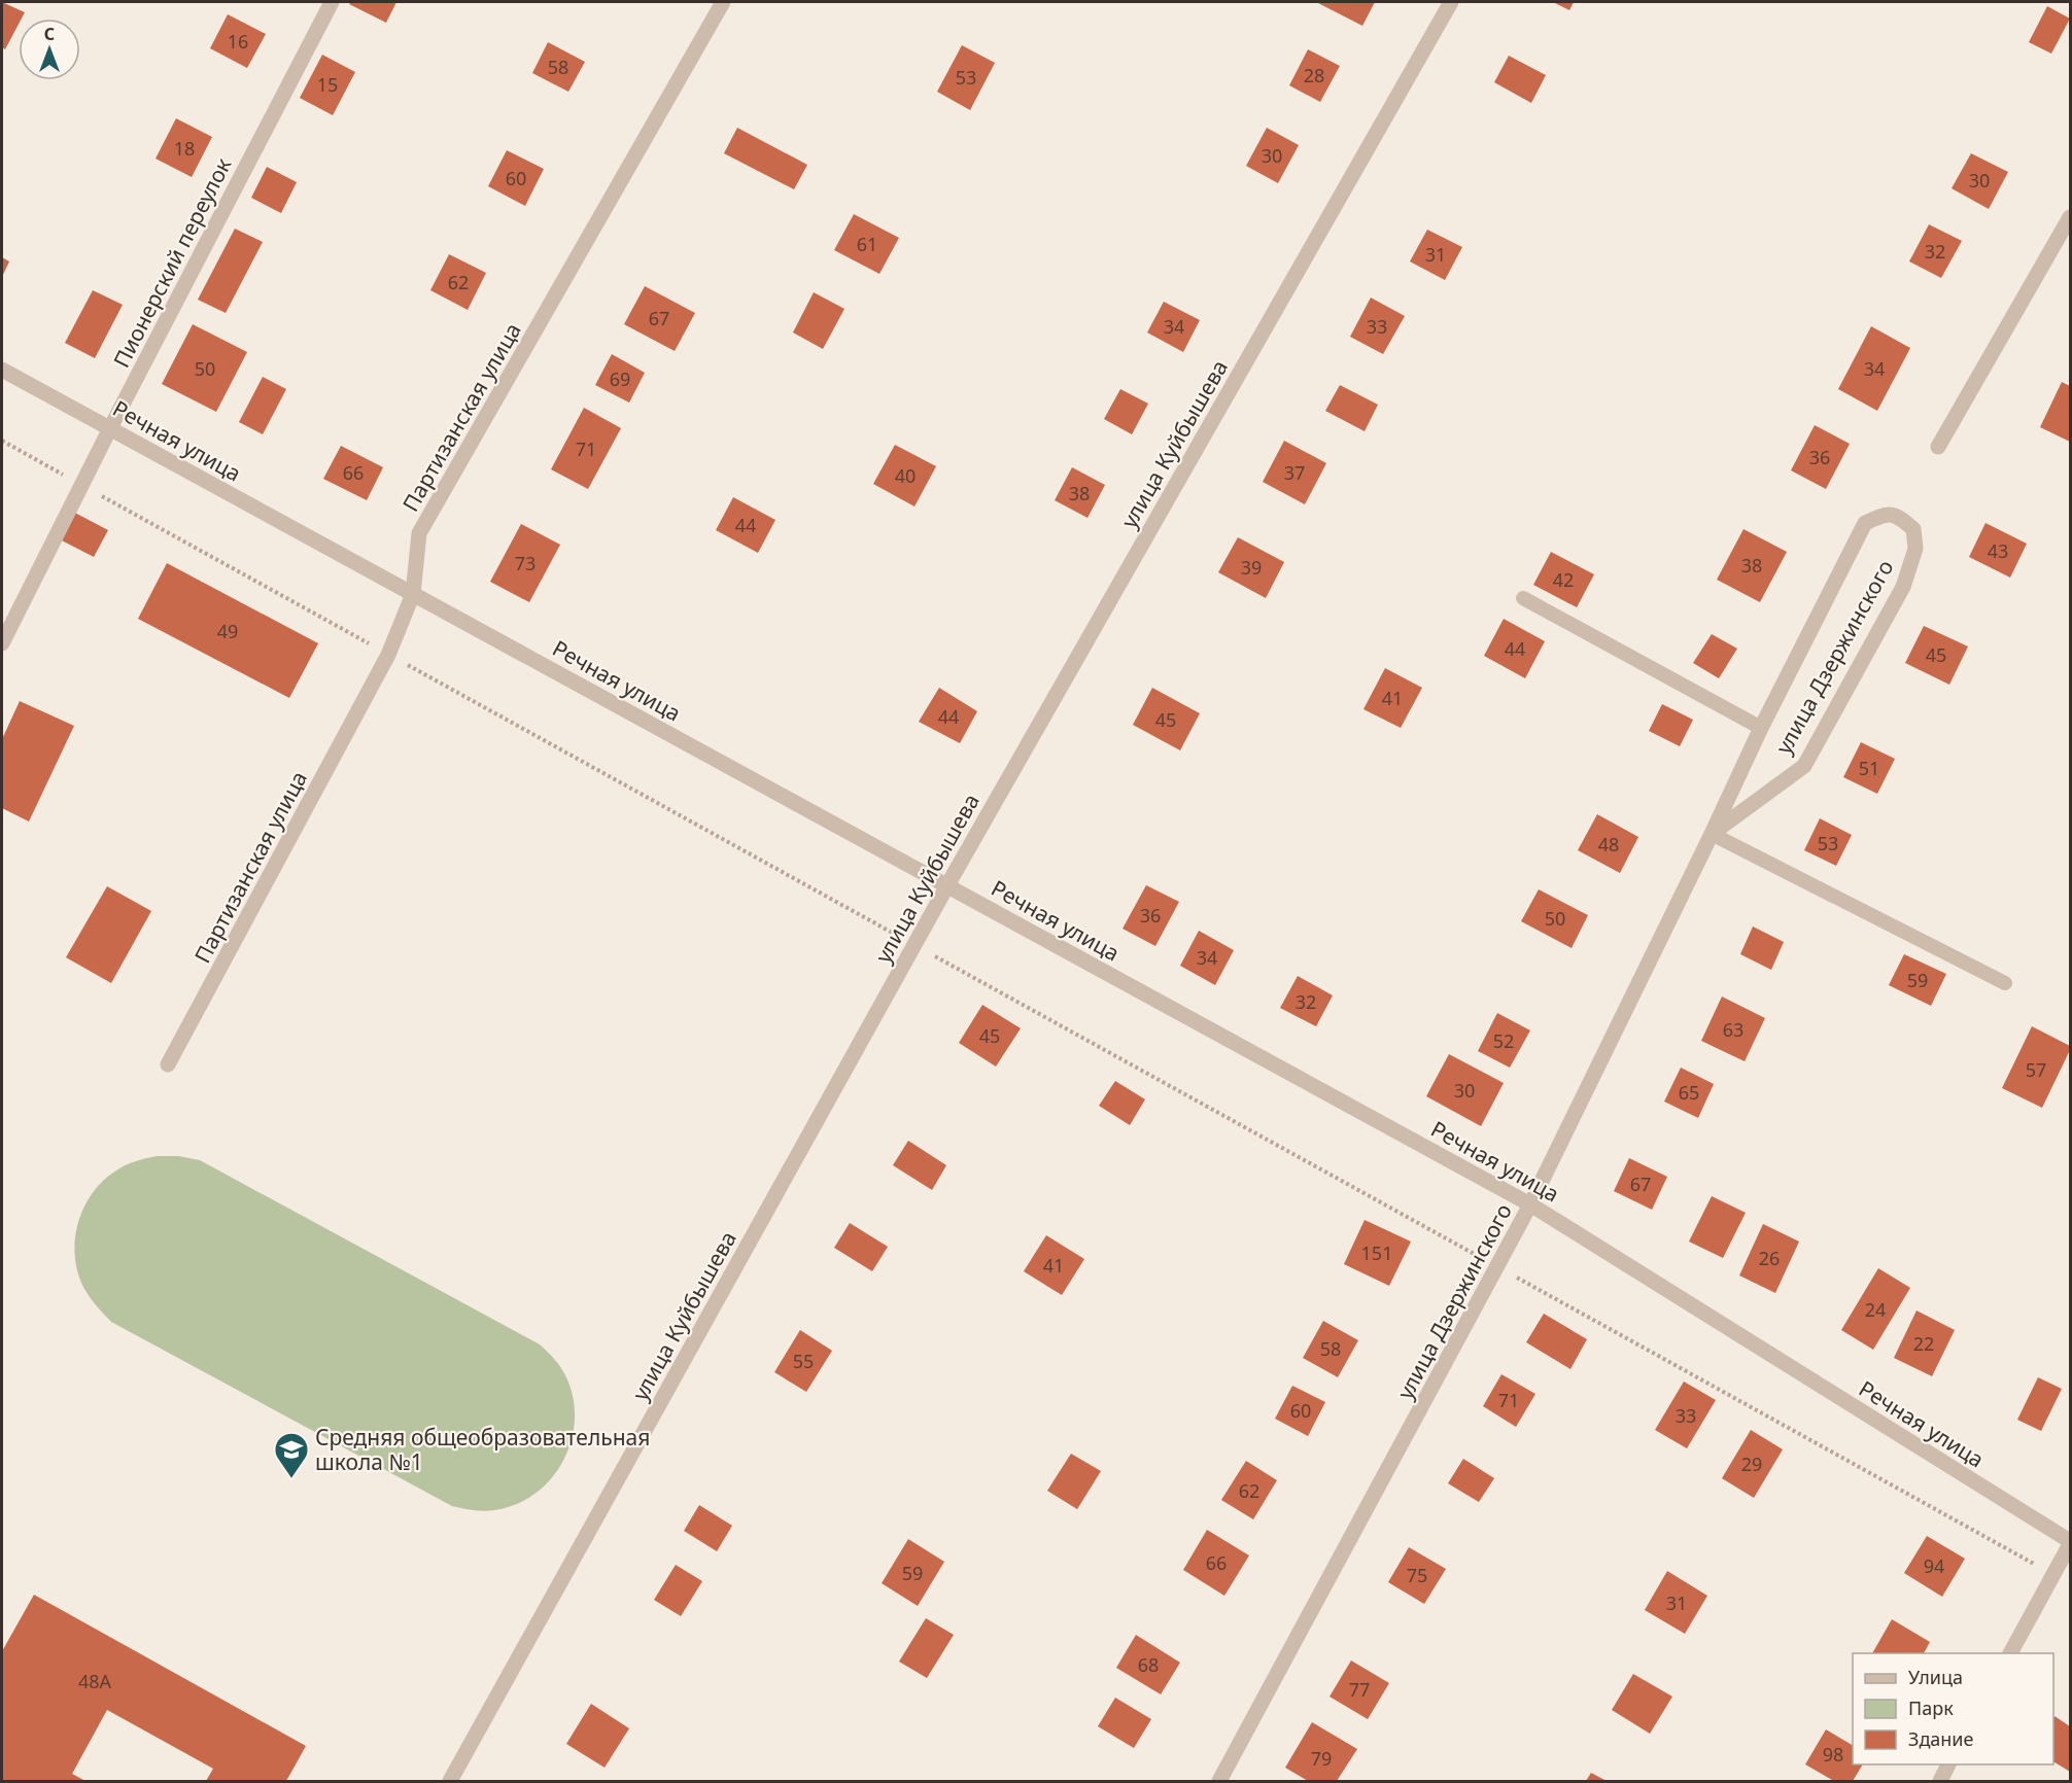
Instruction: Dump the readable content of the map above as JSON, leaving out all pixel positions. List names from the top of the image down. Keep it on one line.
{"streets":{"street":["Пионерский переулок","Партизанская улица","Речная улица","улица Куйбышева","улица Дзержинского"]},"crossings":[["Пионерский переулок","Речная улица"],["Партизанская улица","Речная улица"],["Речная улица","улица Куйбышева"],["Речная улица","улица Дзержинского"]],"places":{"school or university":["Средняя общеобразовательная школа №1"]},"house_numbers":["16","58","28","53","15","18","30","60","30","61","32","31","62","67","34","33","50","34","69","71","36","66","37","40","38","44","43","73","38","39","42","49","44","45","41","44","45","51","53","48","36","50","34","59","32","63","45","52","57","30","65","67","151","26","41","24","22","58","55","71","60","33","29","62","66","94","59","75","31","68","48А","77","98","79"],"legend":["Улица","Парк","Здание"],"north":"top"}
